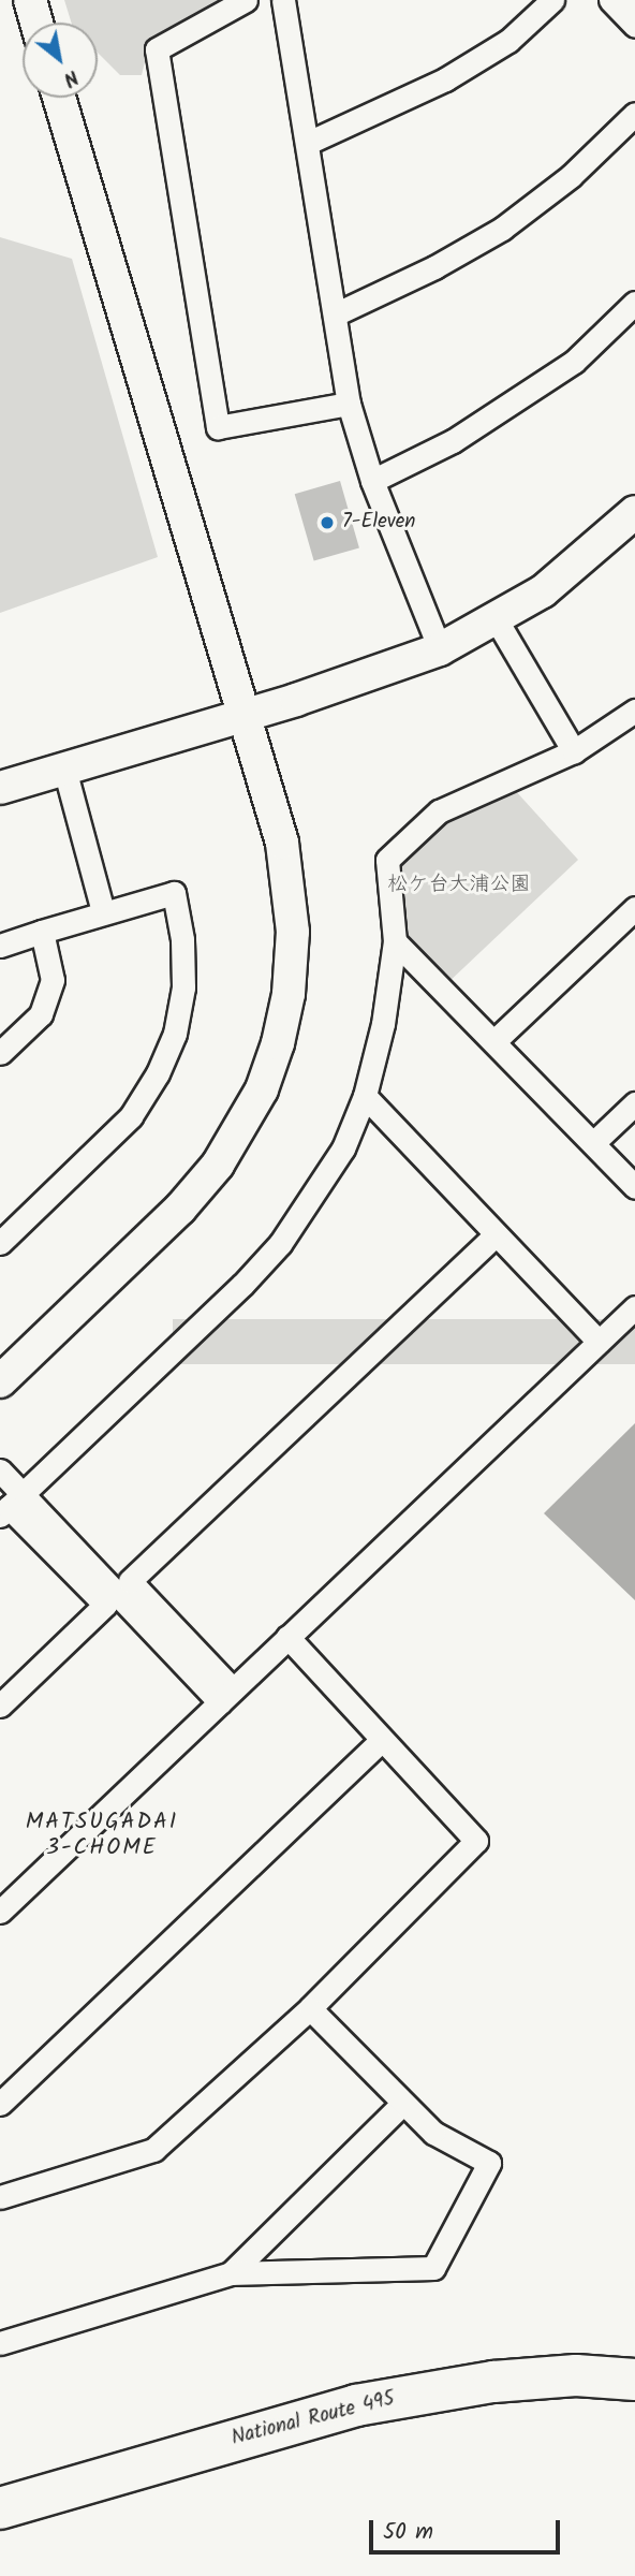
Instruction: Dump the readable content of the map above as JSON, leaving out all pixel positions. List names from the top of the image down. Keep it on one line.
{"streets":{"highway":["National Route 495"]},"districts":["MATSUGADAI 3-CHOME"],"parks":["松ケ台大浦公園"],"places":["7-Eleven"],"scale_bar":"50 m","north":"bottom right"}
